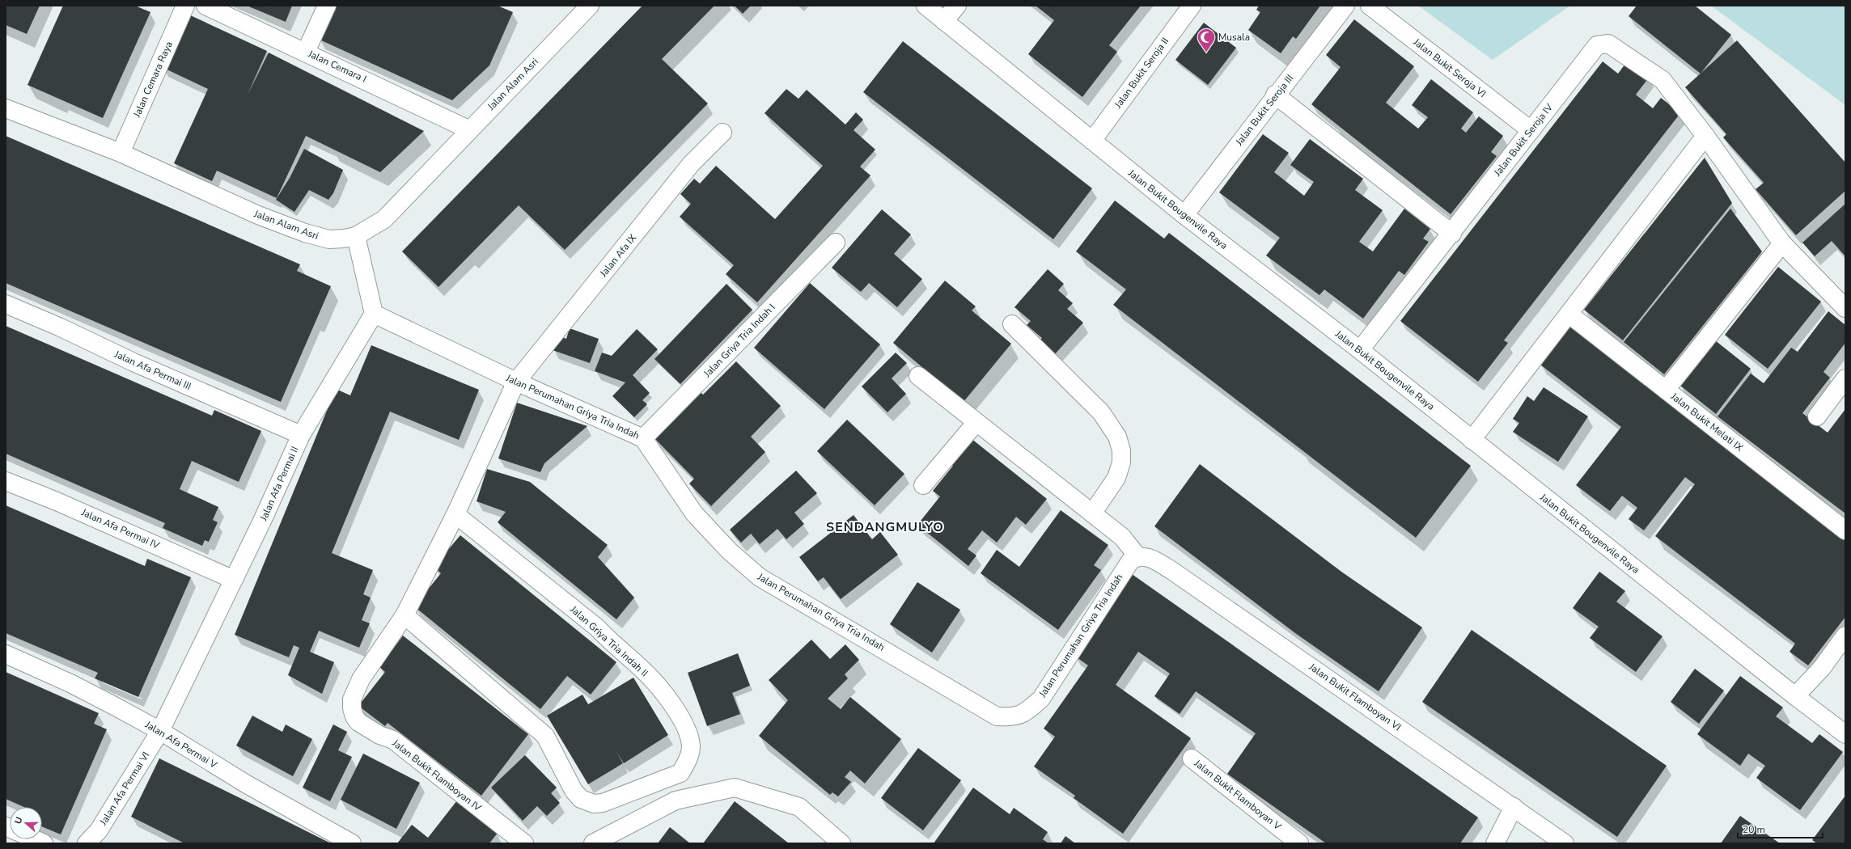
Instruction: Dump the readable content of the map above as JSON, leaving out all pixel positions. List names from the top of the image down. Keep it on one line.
{"streets":{"street":["Jalan Cemara I","Jalan Bukit Seroja VI","Jalan Bukit Seroja II","Jalan Cemara Raya","Jalan Alam Asri","Jalan Bukit Seroja III","Jalan Bukit Seroja IV","Jalan Bukit Bougenvile Raya","Jalan Afa IX","Jalan Griya Tria Indah I","Jalan Afa Permai III","Jalan Perumahan Griya Tria Indah","Jalan Bukit Melati IX","Jalan Afa Permai II","Jalan Afa Permai IV","Jalan Griya Tria Indah II","Jalan Bukit Flamboyan VI","Jalan Afa Permai V","Jalan Bukit Flamboyan IV","Jalan Afa Permai VI","Jalan Bukit Flamboyan V"]},"crossings":[["Jalan Cemara I","Jalan Alam Asri"],["Jalan Bukit Seroja VI","Jalan Bukit Seroja IV"],["Jalan Bukit Seroja II","Jalan Bukit Bougenvile Raya"],["Jalan Cemara Raya","Jalan Alam Asri"],["Jalan Bukit Seroja III","Jalan Bukit Bougenvile Raya"],["Jalan Bukit Seroja IV","Jalan Bukit Bougenvile Raya"],["Jalan Afa IX","Jalan Perumahan Griya Tria Indah"],["Jalan Afa IX","Jalan Griya Tria Indah II"],["Jalan Afa IX","Jalan Bukit Flamboyan IV"],["Jalan Griya Tria Indah I","Jalan Perumahan Griya Tria Indah"],["Jalan Afa Permai III","Jalan Afa Permai II"],["Jalan Perumahan Griya Tria Indah","Jalan Afa Permai II"],["Jalan Perumahan Griya Tria Indah","Jalan Bukit Flamboyan VI"],["Jalan Afa Permai II","Jalan Afa Permai IV"],["Jalan Afa Permai II","Jalan Afa Permai V"],["Jalan Afa Permai II","Jalan Afa Permai VI"],["Jalan Afa Permai V","Jalan Afa Permai VI"]],"districts":["SENDANGMULYO"],"places":{"mosque":["Musala"]},"scale_bar":"20 m","north":"left"}
